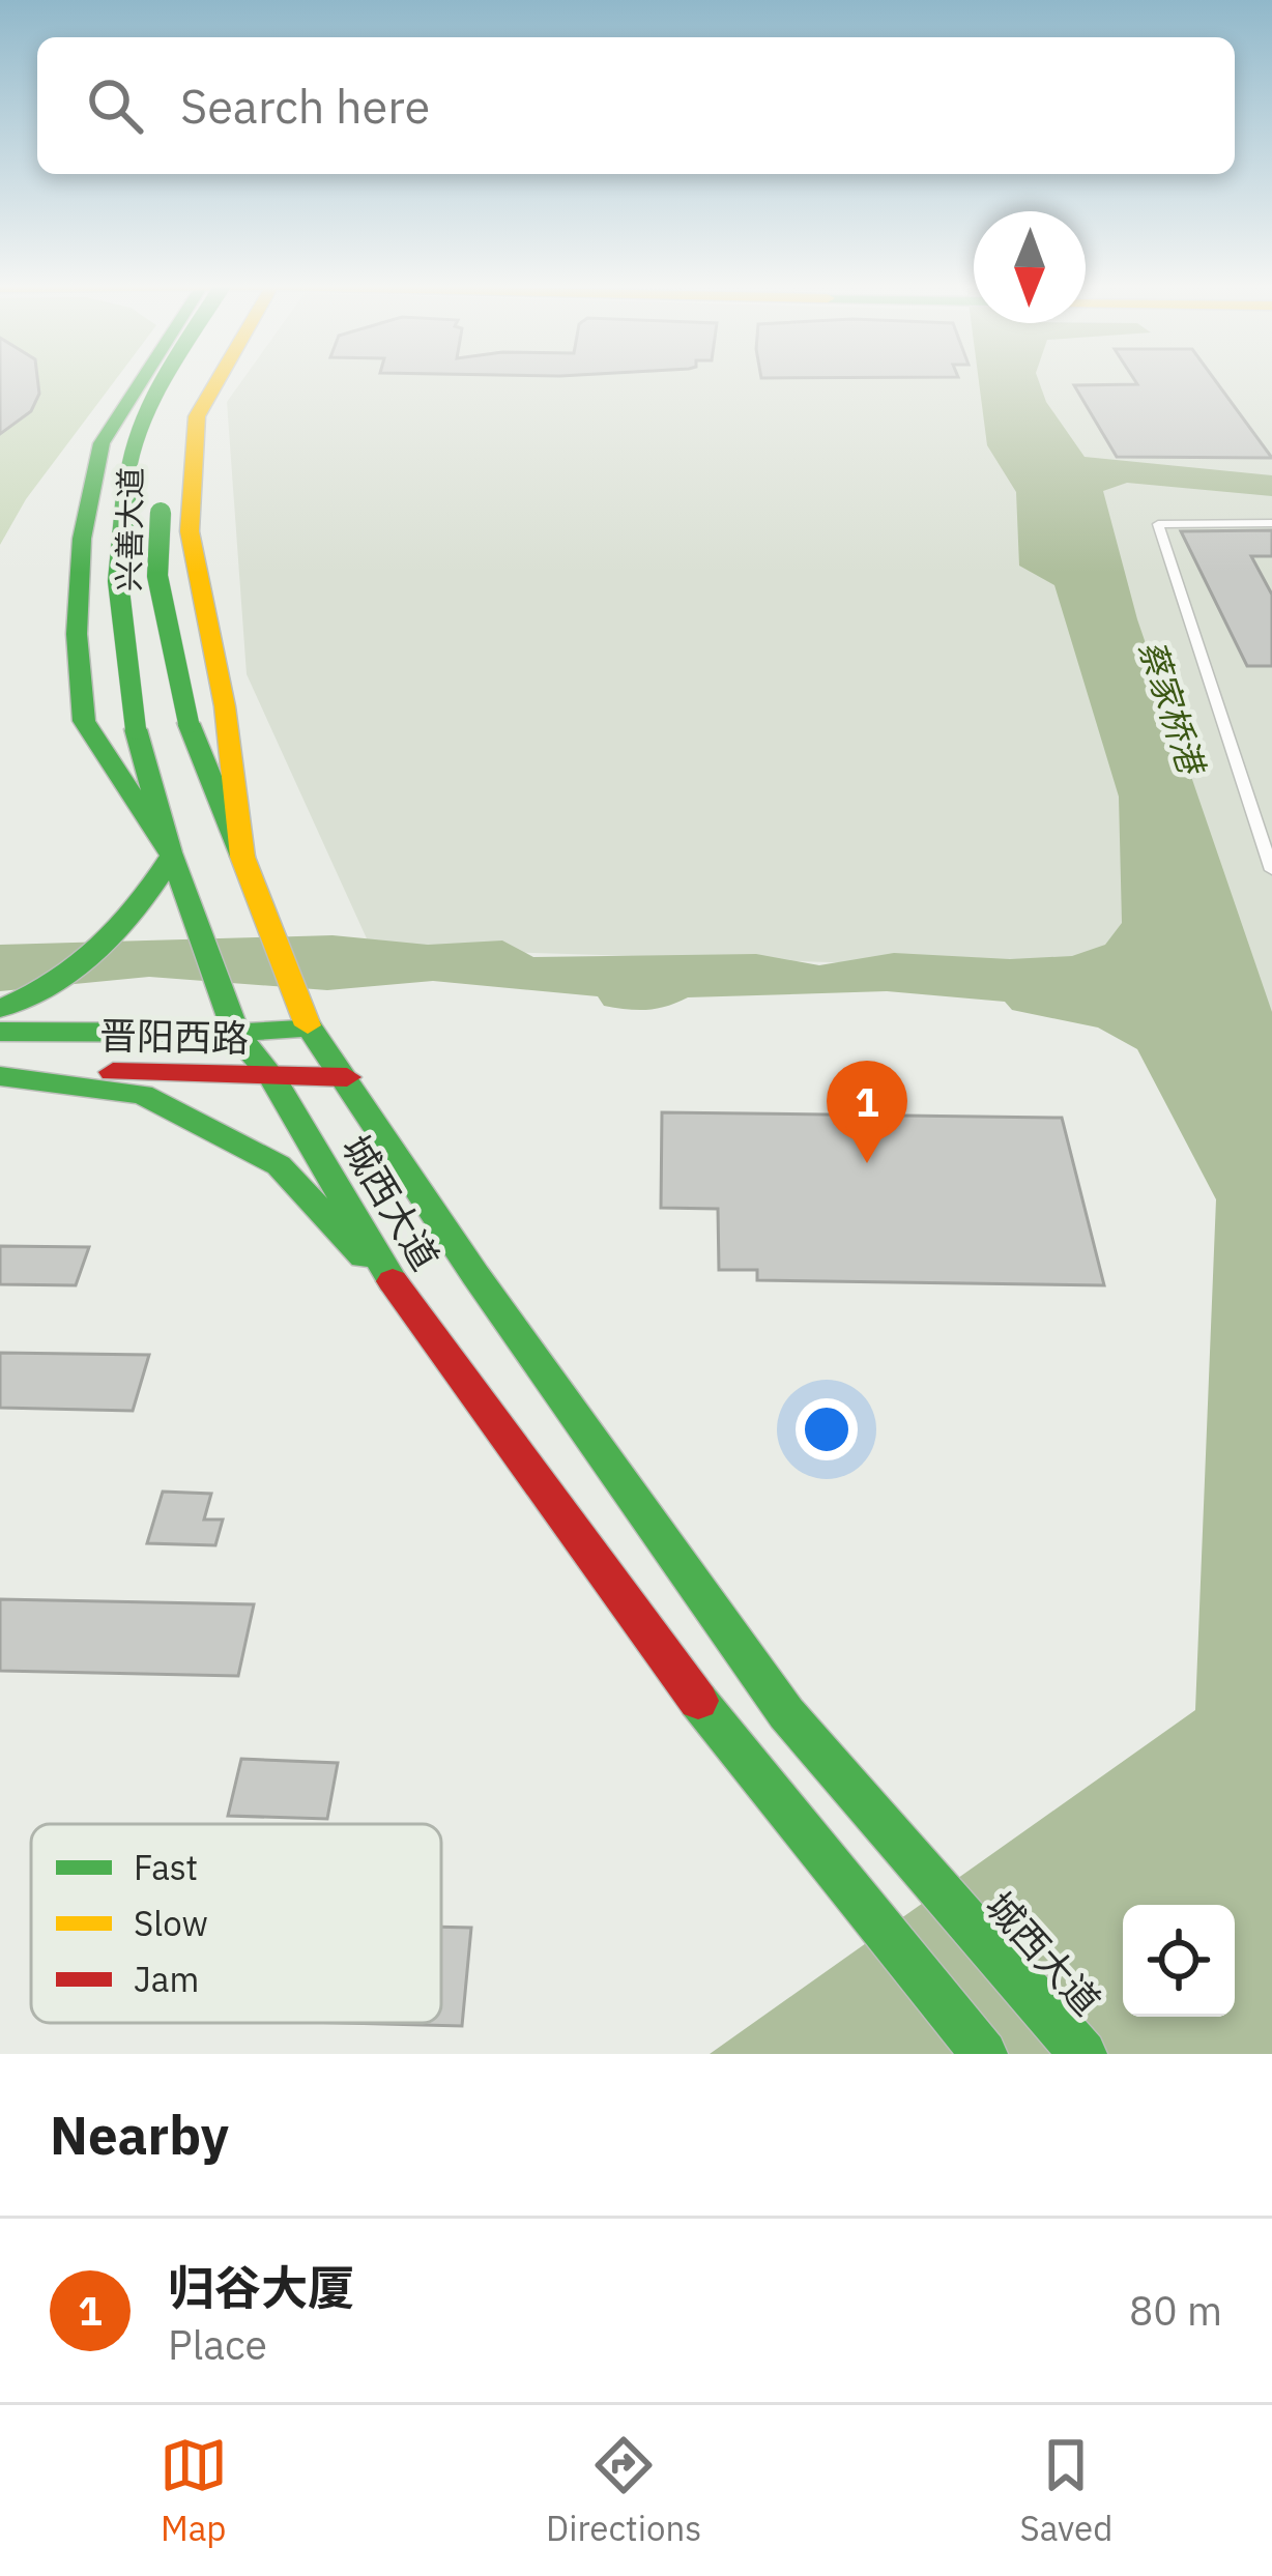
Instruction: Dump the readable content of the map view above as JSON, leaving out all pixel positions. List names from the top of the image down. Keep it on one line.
{"streets":{"main road":["兴善大道","晋阳西路","城西大道"]},"crossings":[["兴善大道","城西大道"],["晋阳西路","城西大道"]],"water":["蔡家桥港"],"legend":["Fast","Slow","Jam"],"north":"bottom","page":{"search":"Search here","pins":"1","heading":"Nearby","list":[{"mark":"1","name":"归谷大厦","note":"Place","value":"80 m"}],"nav":["Map","Directions","Saved"]}}
